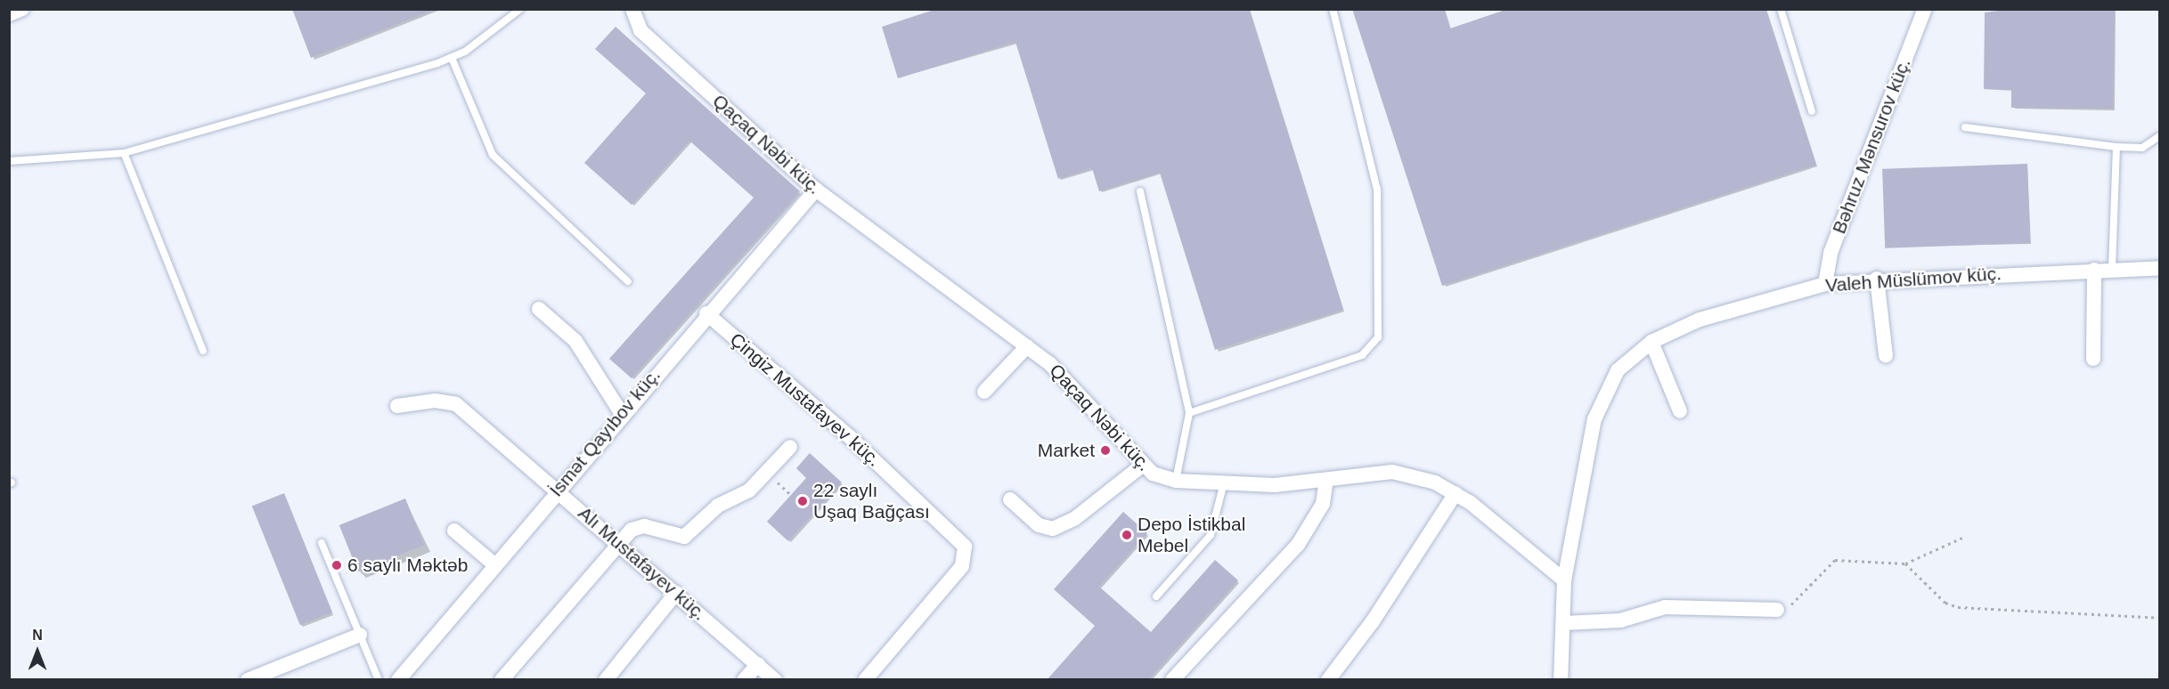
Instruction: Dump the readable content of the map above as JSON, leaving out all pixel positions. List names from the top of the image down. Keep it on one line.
{"streets":{"street":["Qaçaq Nəbi küç.","Bəhruz Mənsurov küç.","Valeh Müslümov küç.","Çingiz Mustafayev küç.","İsmət Qayıbov küç.","Alı Mustafayev küç."]},"crossings":[["Qaçaq Nəbi küç.","Valeh Müslümov küç."],["Qaçaq Nəbi küç.","İsmət Qayıbov küç."],["Bəhruz Mənsurov küç.","Valeh Müslümov küç."],["Çingiz Mustafayev küç.","İsmət Qayıbov küç."],["İsmət Qayıbov küç.","Alı Mustafayev küç."]],"places":["Market","22 saylı Uşaq Bağçası","Depo İstikbal Mebel","6 saylı Məktəb"],"north":"top"}
